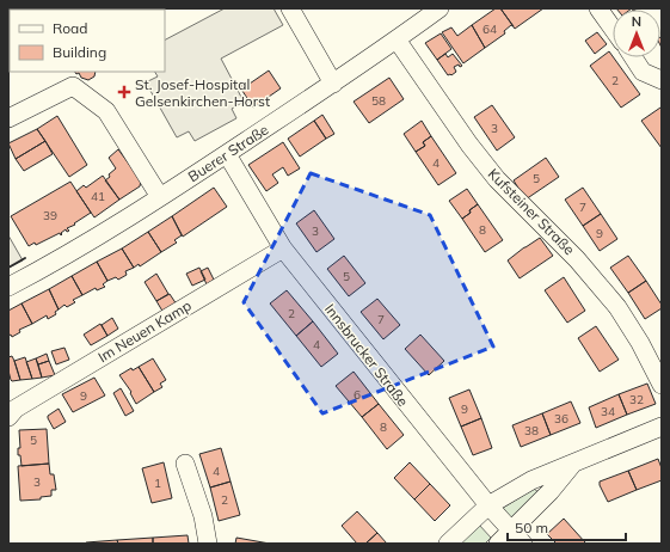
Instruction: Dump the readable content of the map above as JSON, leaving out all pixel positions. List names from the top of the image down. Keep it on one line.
{"streets":{"street":["Buerer Straße","Kufsteiner Straße","Im Neuen Kamp","Innsbrucker Straße"]},"crossings":[["Buerer Straße","Kufsteiner Straße"],["Buerer Straße","Innsbrucker Straße"],["Im Neuen Kamp","Innsbrucker Straße"]],"places":{"health":["St. Josef-Hospital Gelsenkirchen-Horst"]},"house_numbers":["64","2","58","3","4","5","41","7","39","8","3","9","5","2","7","4","6","9","32","9","34","36","8","38","5","4","3","1","2"],"legend":["Road","Building"],"scale_bar":"50 m","north":"top"}
